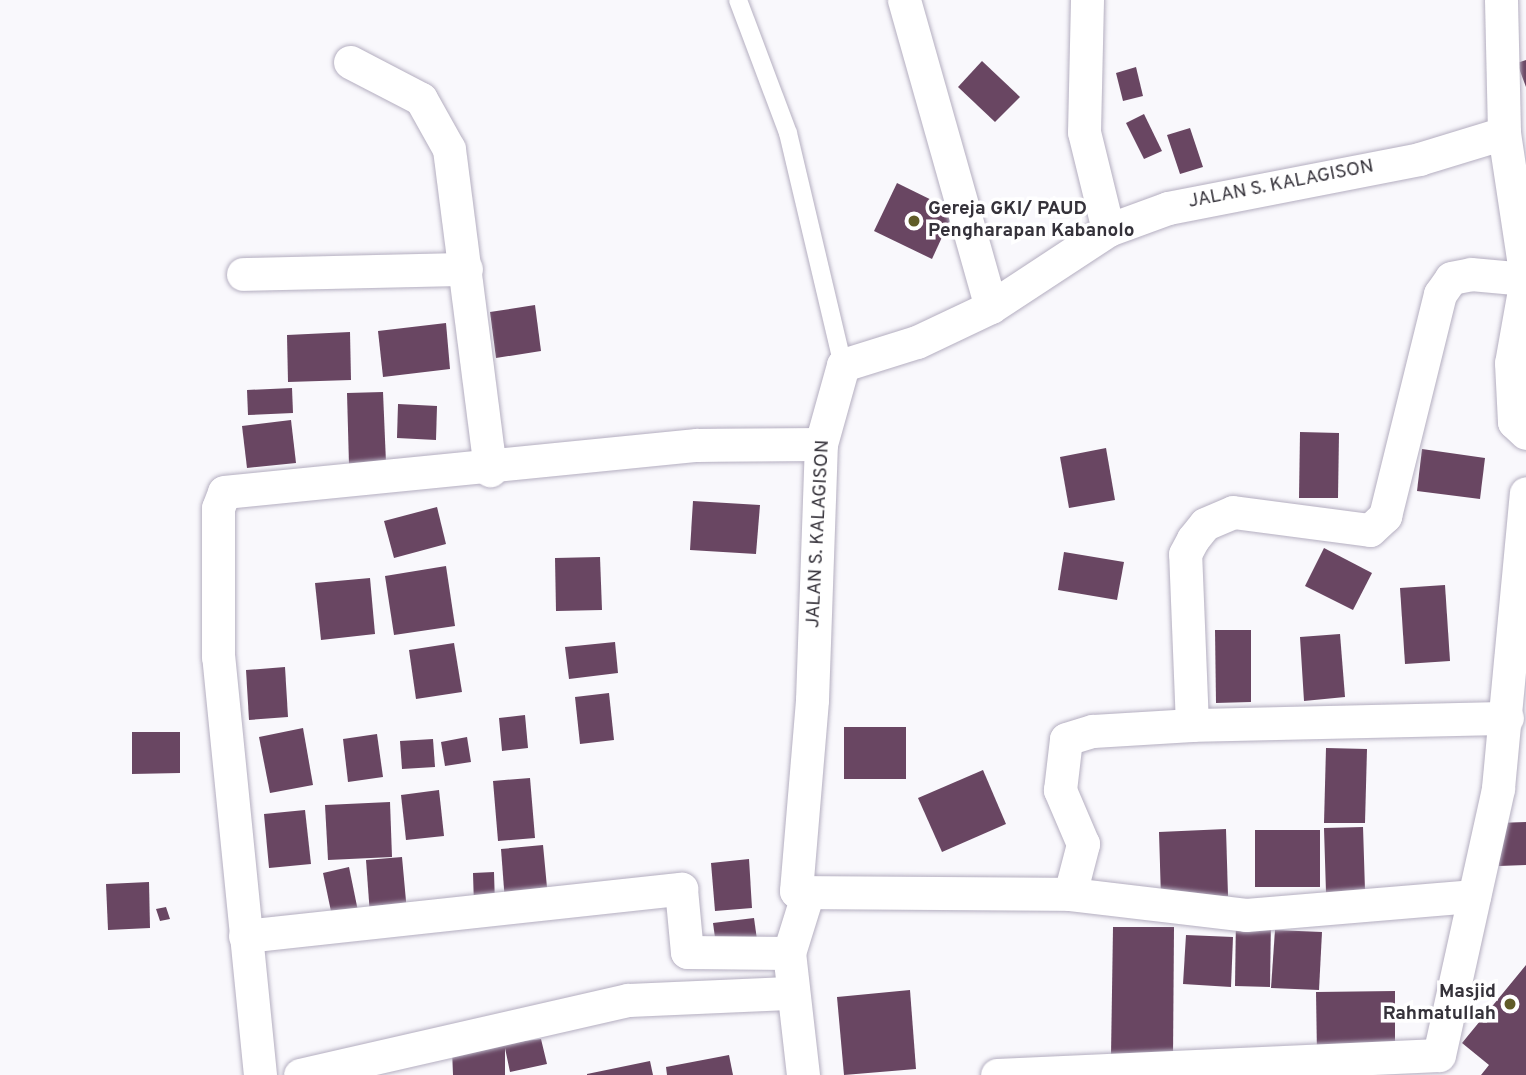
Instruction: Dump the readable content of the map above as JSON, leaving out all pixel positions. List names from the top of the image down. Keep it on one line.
{"streets":{"street":["JALAN S. KALAGISON"]},"places":["Gereja GKI/ PAUD Pengharapan Kabanolo","Masjid Rahmatullah"]}
